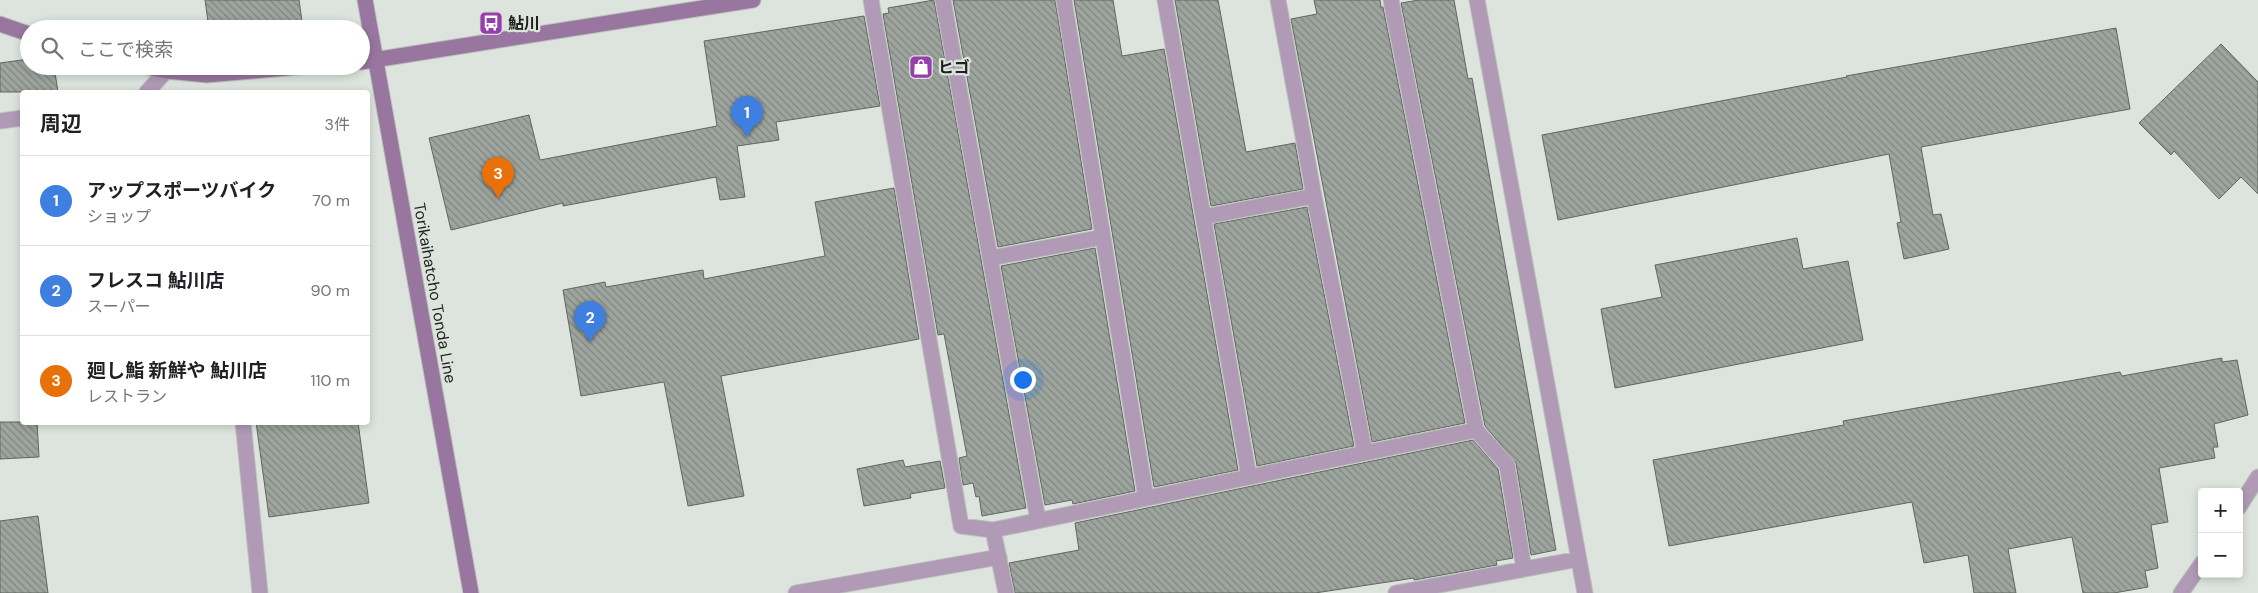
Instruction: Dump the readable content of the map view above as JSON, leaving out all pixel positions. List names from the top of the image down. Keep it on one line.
{"streets":{"main road":["Torikaihatcho Tonda Line"]},"places":{"bus stop":["鮎川"],"shop":["ヒゴ"]},"page":{"search":"ここで検索","heading":["周辺","3件"],"pins":["1","3","2"],"list":[{"mark":"1","name":"アップスポーツバイク","note":"ショップ","value":"70 m"},{"mark":"2","name":"フレスコ 鮎川店","note":"スーパー","value":"90 m"},{"mark":"3","name":"廻し鮨 新鮮や 鮎川店","note":"レストラン","value":"110 m"}],"map_buttons":["+","−"]}}
